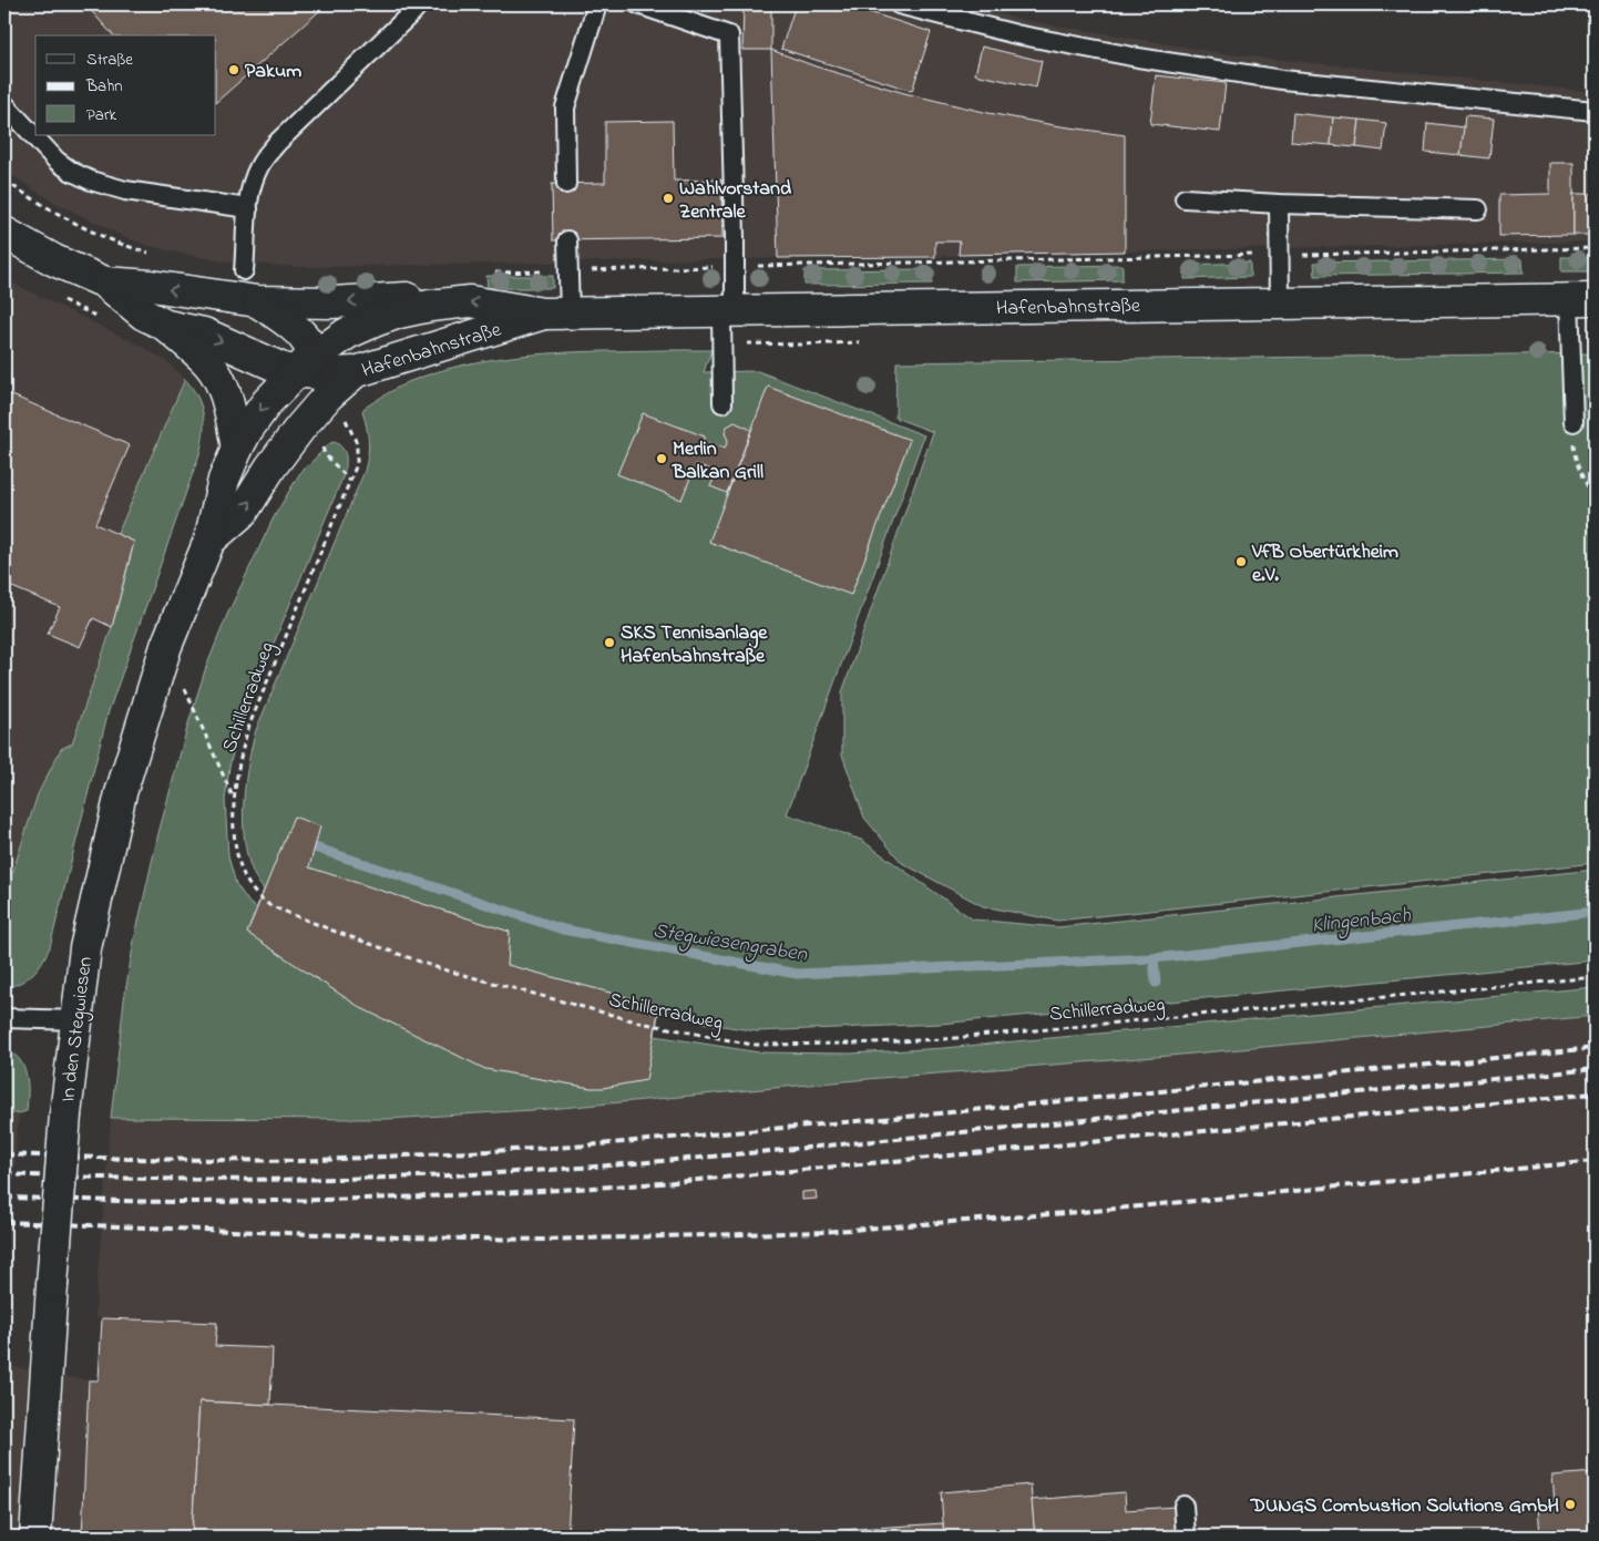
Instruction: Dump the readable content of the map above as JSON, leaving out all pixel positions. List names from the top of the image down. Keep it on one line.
{"streets":{"main road":["Hafenbahnstraße","In den Stegwiesen"],"path":["Schillerradweg"]},"crossings":[["Hafenbahnstraße","In den Stegwiesen"]],"water":["Klingenbach","Stegwiesengraben"],"places":["Pakum","Wahlvorstand Zentrale","Merlin Balkan Grill","VfB Obertürkheim e.V.","SKS Tennisanlage Hafenbahnstraße","DUNGS Combustion Solutions GmbH"],"legend":["Straße","Bahn","Park"]}
